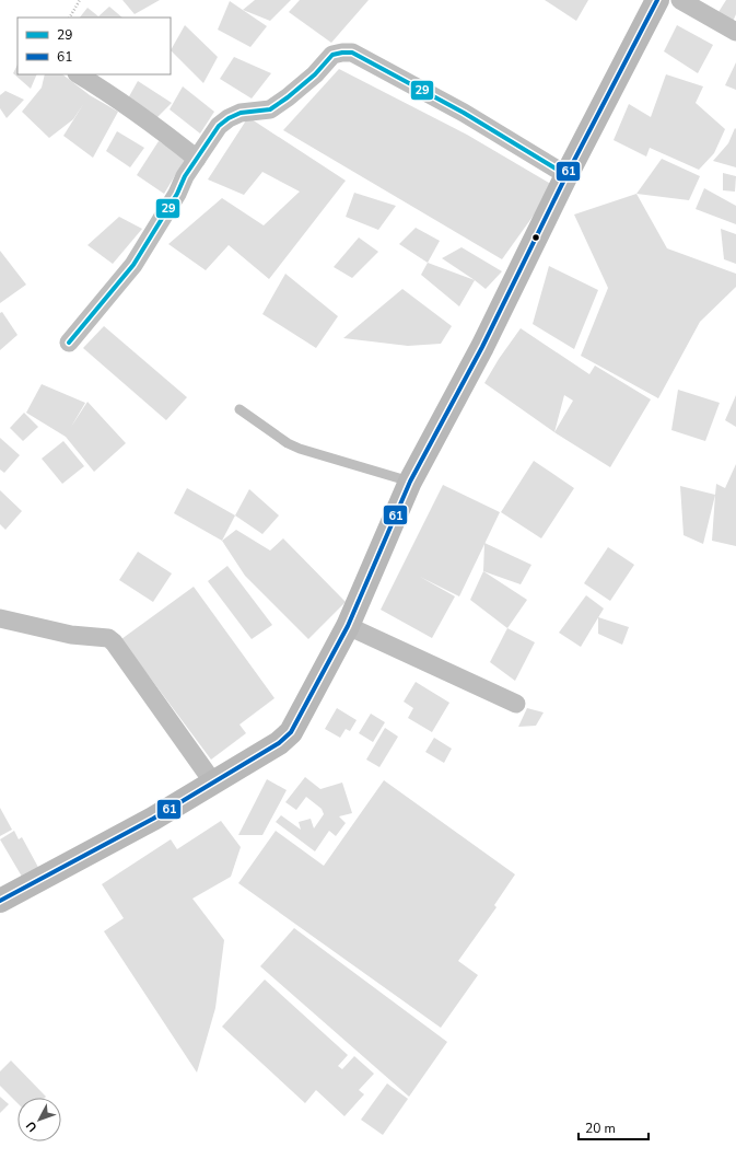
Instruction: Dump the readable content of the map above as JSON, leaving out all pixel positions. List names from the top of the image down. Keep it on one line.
{"lines":["transit line 61","transit line 29"],"legend":["29","61"],"scale_bar":"20 m","north":"bottom left"}
